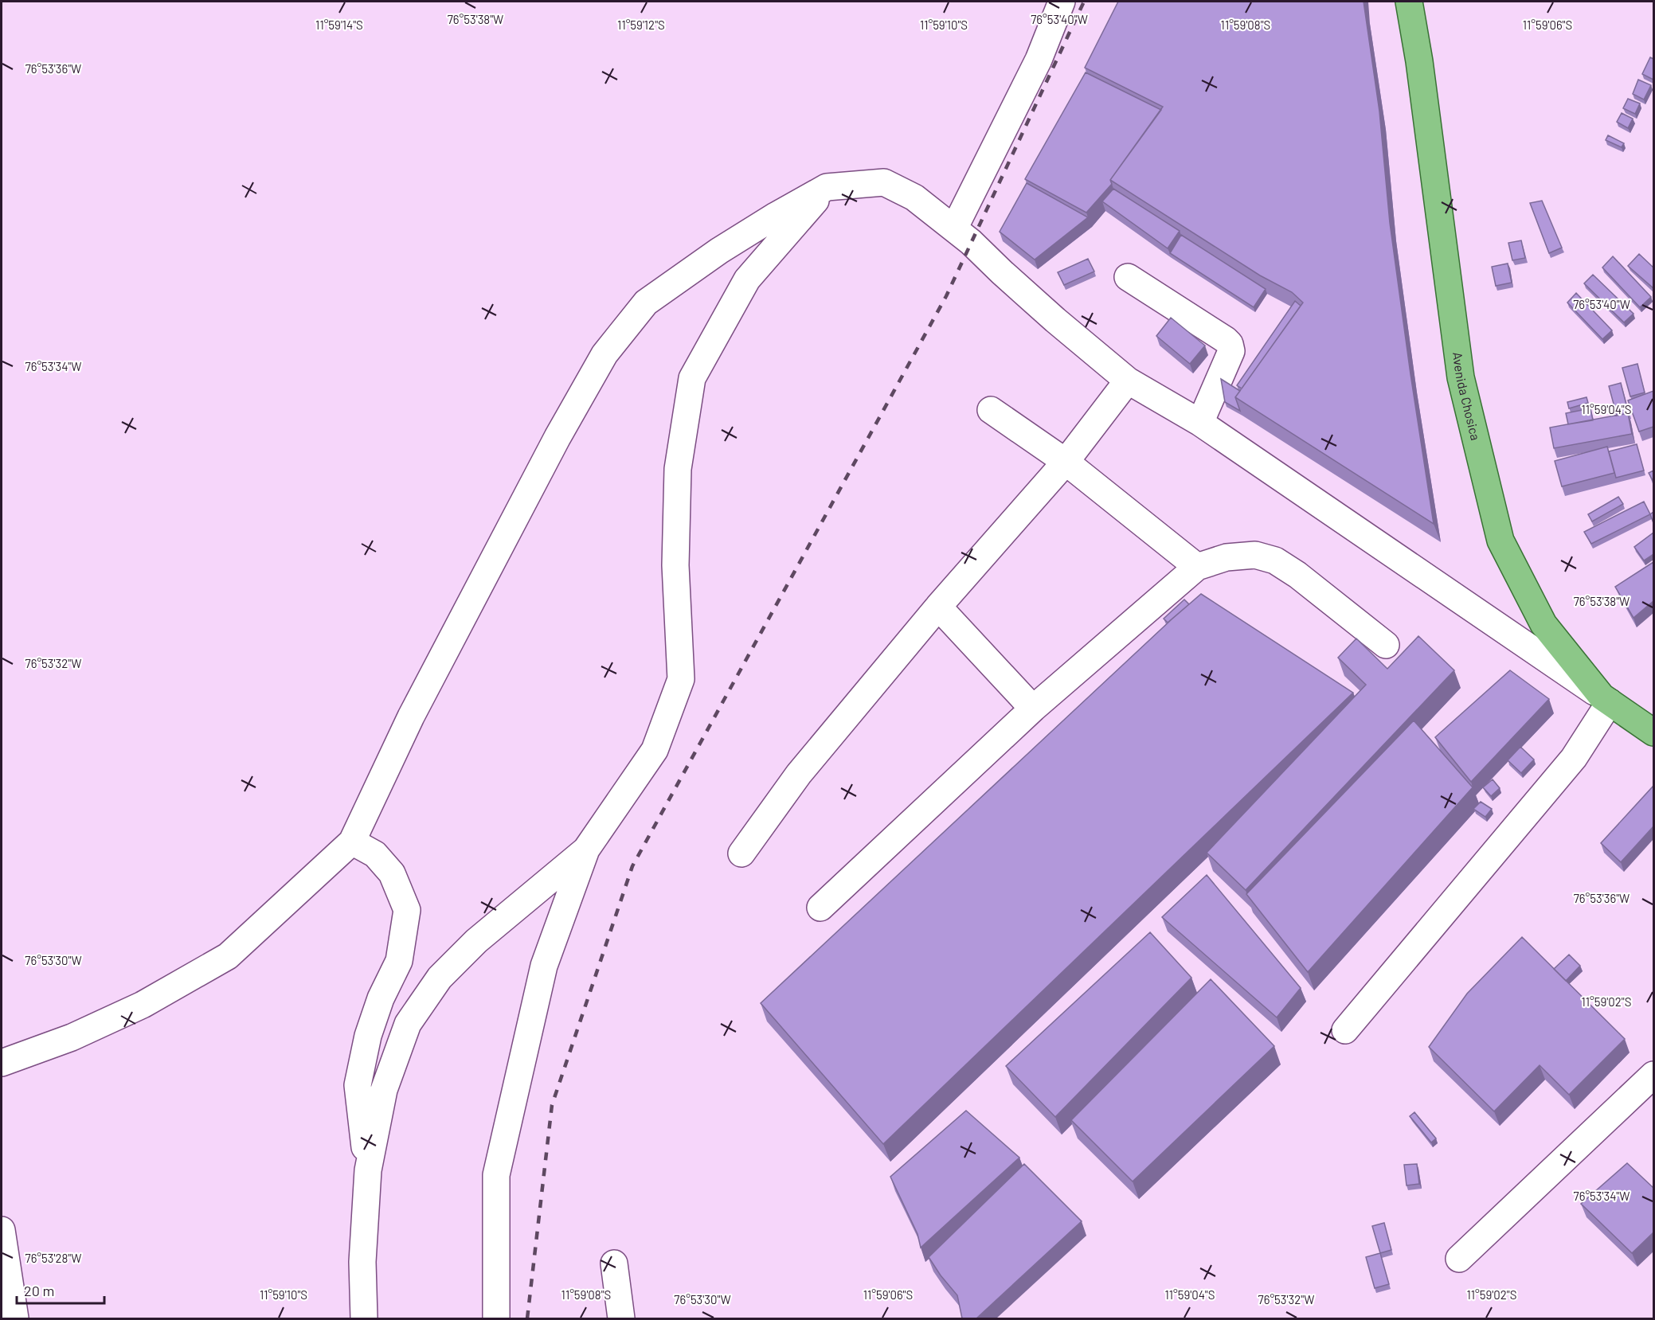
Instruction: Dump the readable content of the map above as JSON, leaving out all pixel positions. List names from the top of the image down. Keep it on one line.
{"streets":{"main road":["Avenida Chosica"]},"scale_bar":"20 m","coordinates":["76°53'38\"W","76°53'40\"W","11°59'14\"S","11°59'12\"S","11°59'10\"S","11°59'08\"S","11°59'06\"S","76°53'36\"W","76°53'34\"W","11°59'04\"S","76°53'32\"W","76°53'30\"W","11°59'02\"S","76°53'28\"W"]}
